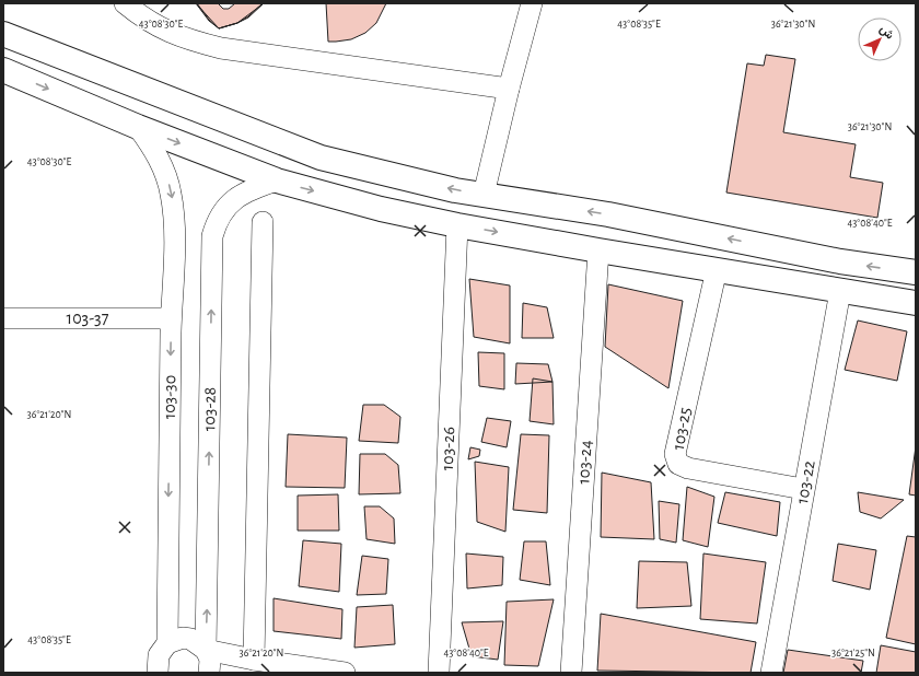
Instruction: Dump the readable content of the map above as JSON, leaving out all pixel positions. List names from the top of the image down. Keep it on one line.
{"streets":{"street":["103-37","103-30","103-28","103-25","103-26","103-24","103-22"]},"crossings":[["103-37","103-30"],["103-25","103-22"]],"north":"top right","coordinates":["43°08'30\"E","43°08'35\"E","36°21'30\"N","43°08'40\"E","36°21'20\"N","36°21'25\"N"]}
